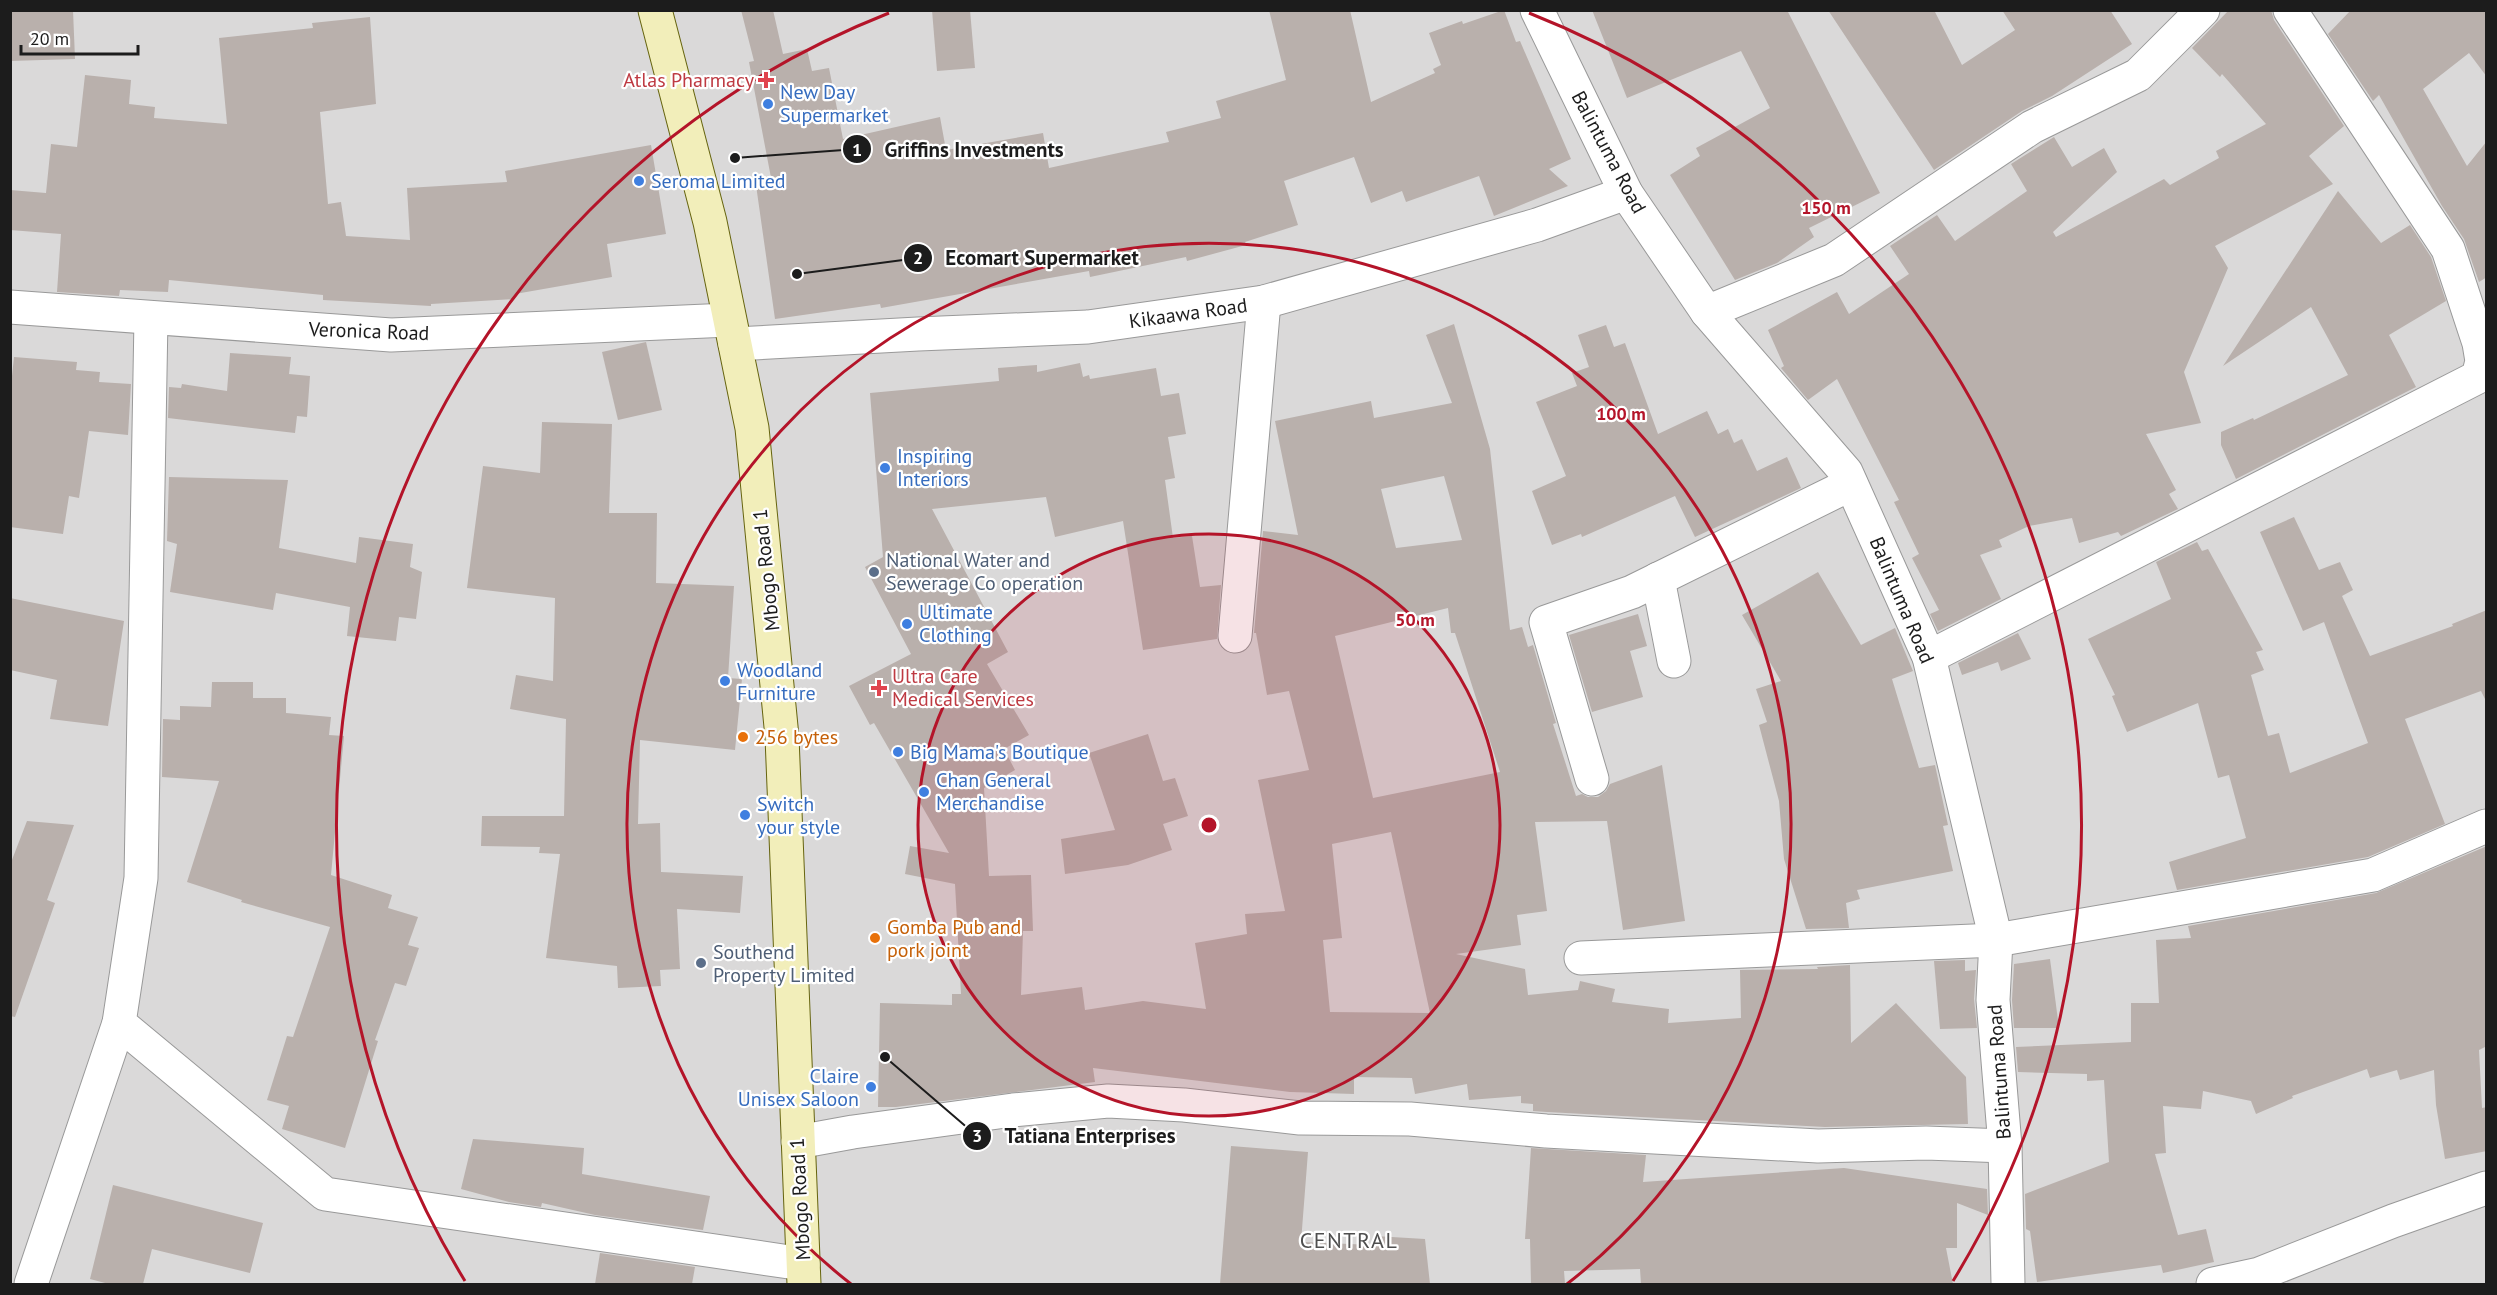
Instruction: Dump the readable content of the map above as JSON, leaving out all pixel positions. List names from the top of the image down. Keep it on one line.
{"streets":{"main road":["Mbogo Road 1"],"street":["Balintuma Road","Kikaawa Road","Veronica Road"]},"crossings":[["Balintuma Road","Kikaawa Road"],["Kikaawa Road","Veronica Road"],["Kikaawa Road","Mbogo Road 1"],["Veronica Road","Mbogo Road 1"]],"districts":["CENTRAL"],"places":{"health":["Atlas Pharmacy","Ultra Care Medical Services"],"other":["New Day Supermarket","Griffins Investments","Seroma Limited","Ecomart Supermarket","Inspiring Interiors","National Water and Sewerage Co operation","Ultimate Clothing","Woodland Furniture","256 bytes","Big Mama's Boutique","Chan General Merchandise","Switch your style","Gomba Pub and pork joint","Southend Property Limited","Tatiana Enterprises","Claire Unisex Saloon"]},"scale_bar":"20 m","rings":["150 m","100 m","50 m"]}
